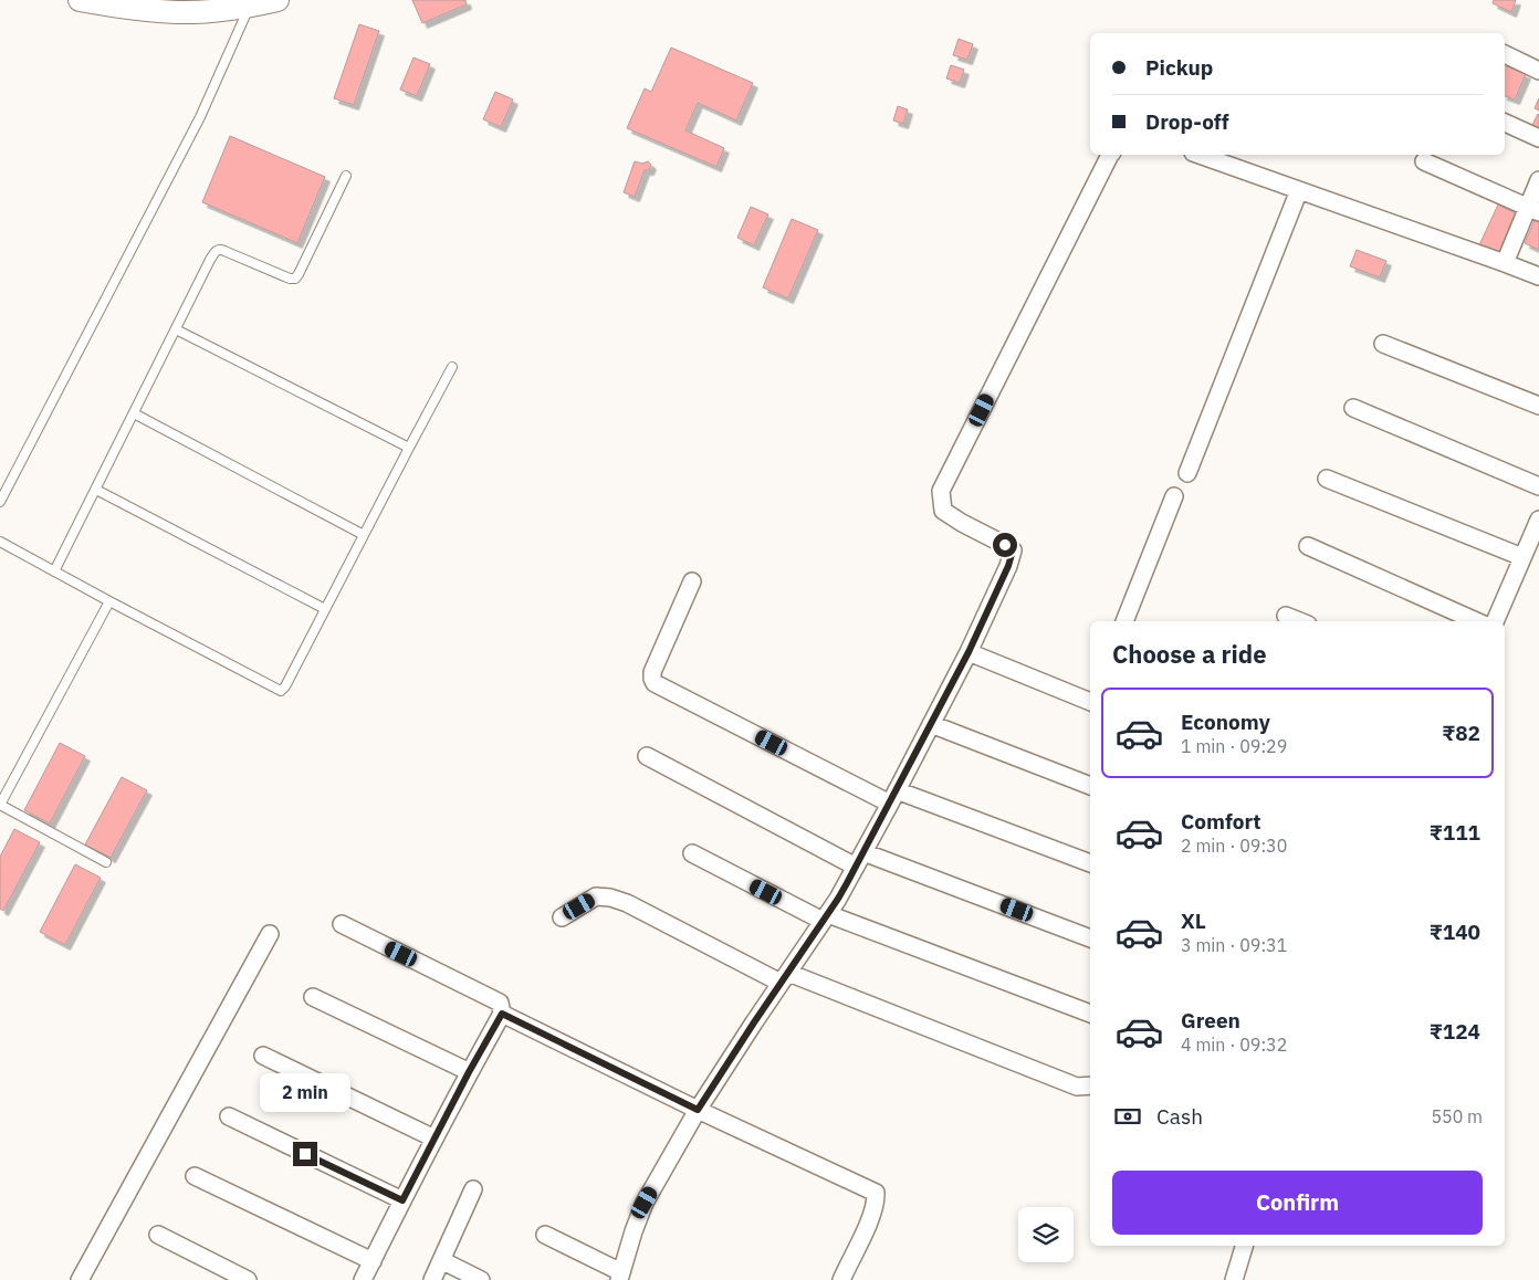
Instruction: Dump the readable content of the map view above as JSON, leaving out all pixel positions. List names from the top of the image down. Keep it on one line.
{"page":{"banner":["Pickup","Drop-off"],"heading":"Choose a ride","list":[{"name":"Economy","note":"1 min · 09:29","value":"₹82"},{"name":"Comfort","note":"2 min · 09:30","value":"₹111"},{"name":"XL","note":"3 min · 09:31","value":"₹140"},{"name":"Green","note":"4 min · 09:32","value":"₹124"}],"bubble":"2 min","pay":["Cash","550 m"],"buttons":"Confirm"}}
